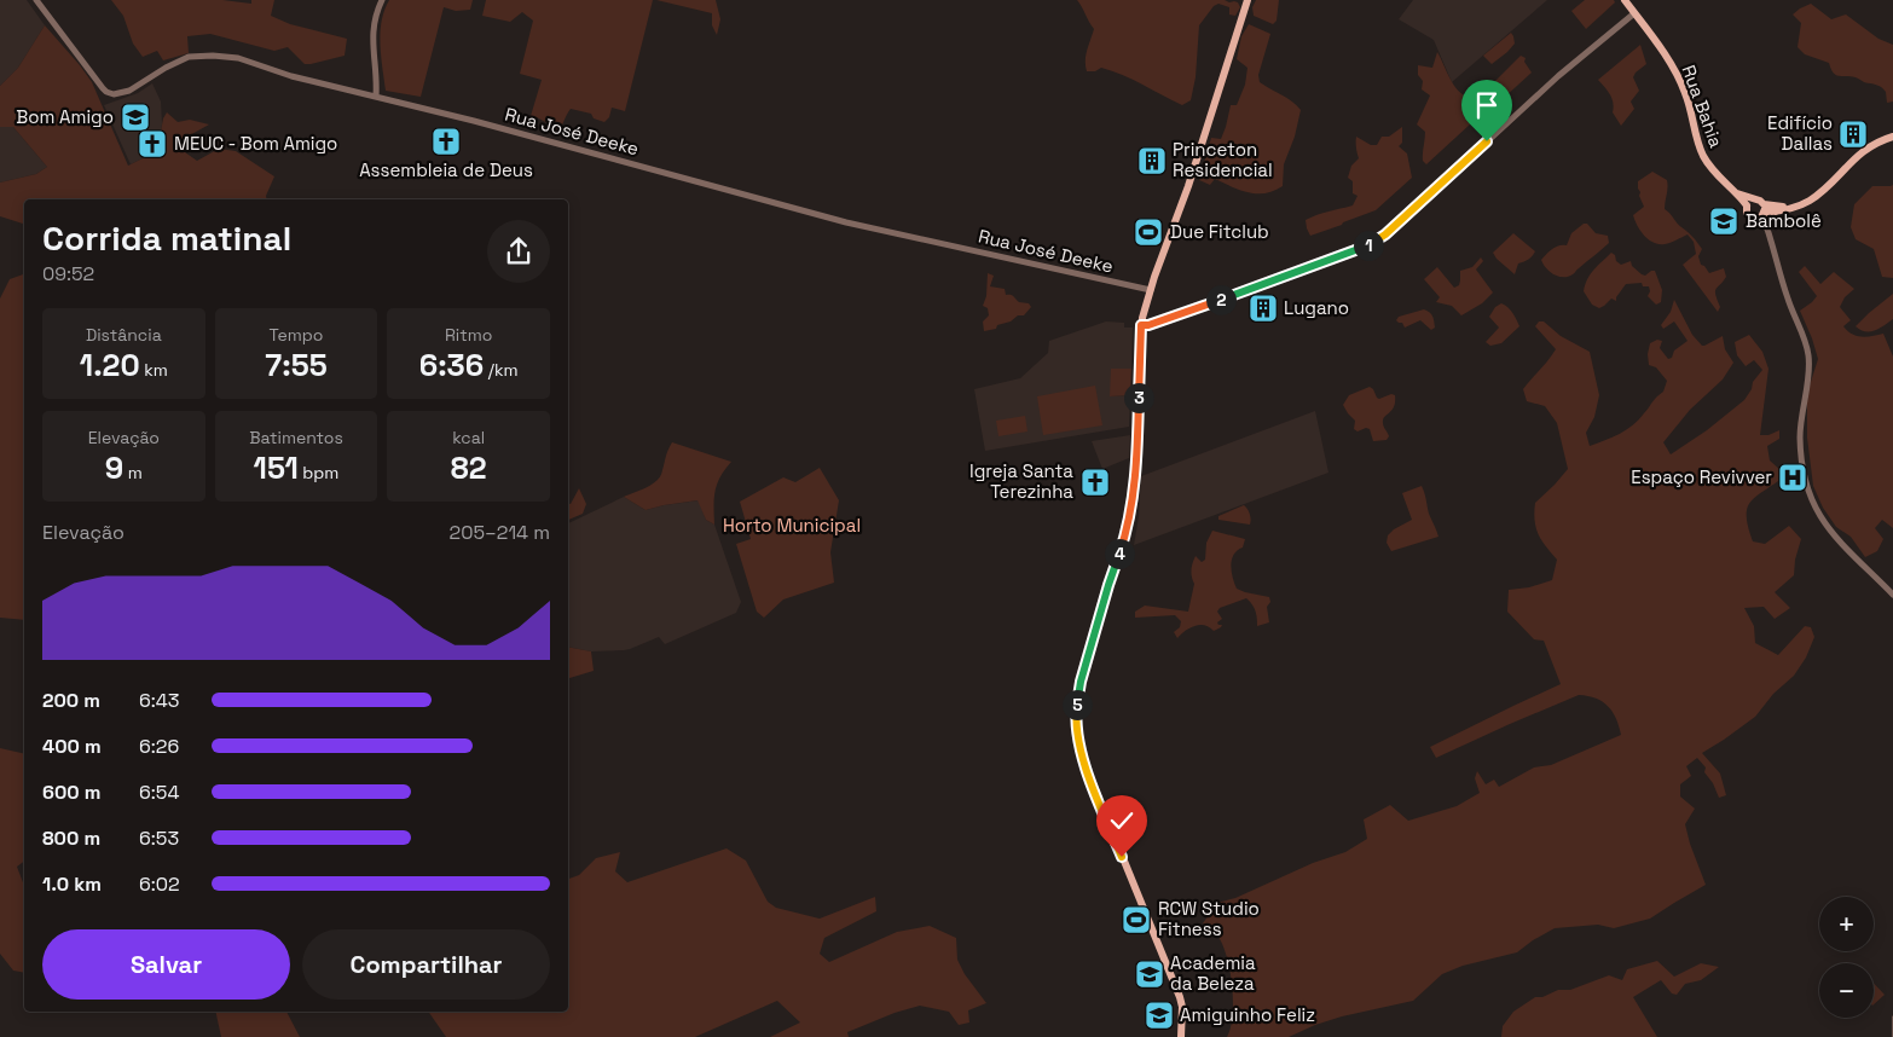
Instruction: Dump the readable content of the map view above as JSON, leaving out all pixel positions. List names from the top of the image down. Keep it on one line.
{"streets":{"main road":["Rua Bahia"],"street":["Rua José Deeke"]},"parks":["Horto Municipal"],"places":{"school or university":["Bom Amigo","Bambolê","Academia da Beleza","Amiguinho Feliz"],"building":["Edifício Dallas","Princeton Residencial","Lugano"],"church":["Assembleia de Deus","MEUC - Bom Amigo","Igreja Santa Terezinha"],"sports":["Due Fitclub","RCW Studio Fitness"],"hospital":["Espaço Revivver"]},"page":{"heading":["Corrida matinal","09:52"],"pins":["1","2","3","4","5"],"stats":[["Distância","1.20 km"],["Tempo","7:55"],["Ritmo","6:36 /km"],["Elevação","9 m"],["Batimentos","151 bpm"],["kcal","82"]],"chart":["Elevação","205–214 m"],"list":[{"name":"200 m","note":"6:43"},{"name":"400 m","note":"6:26"},{"name":"600 m","note":"6:54"},{"name":"800 m","note":"6:53"},{"name":"1.0 km","note":"6:02"}],"map_buttons":["+","−"],"buttons":["Salvar","Compartilhar"]}}
